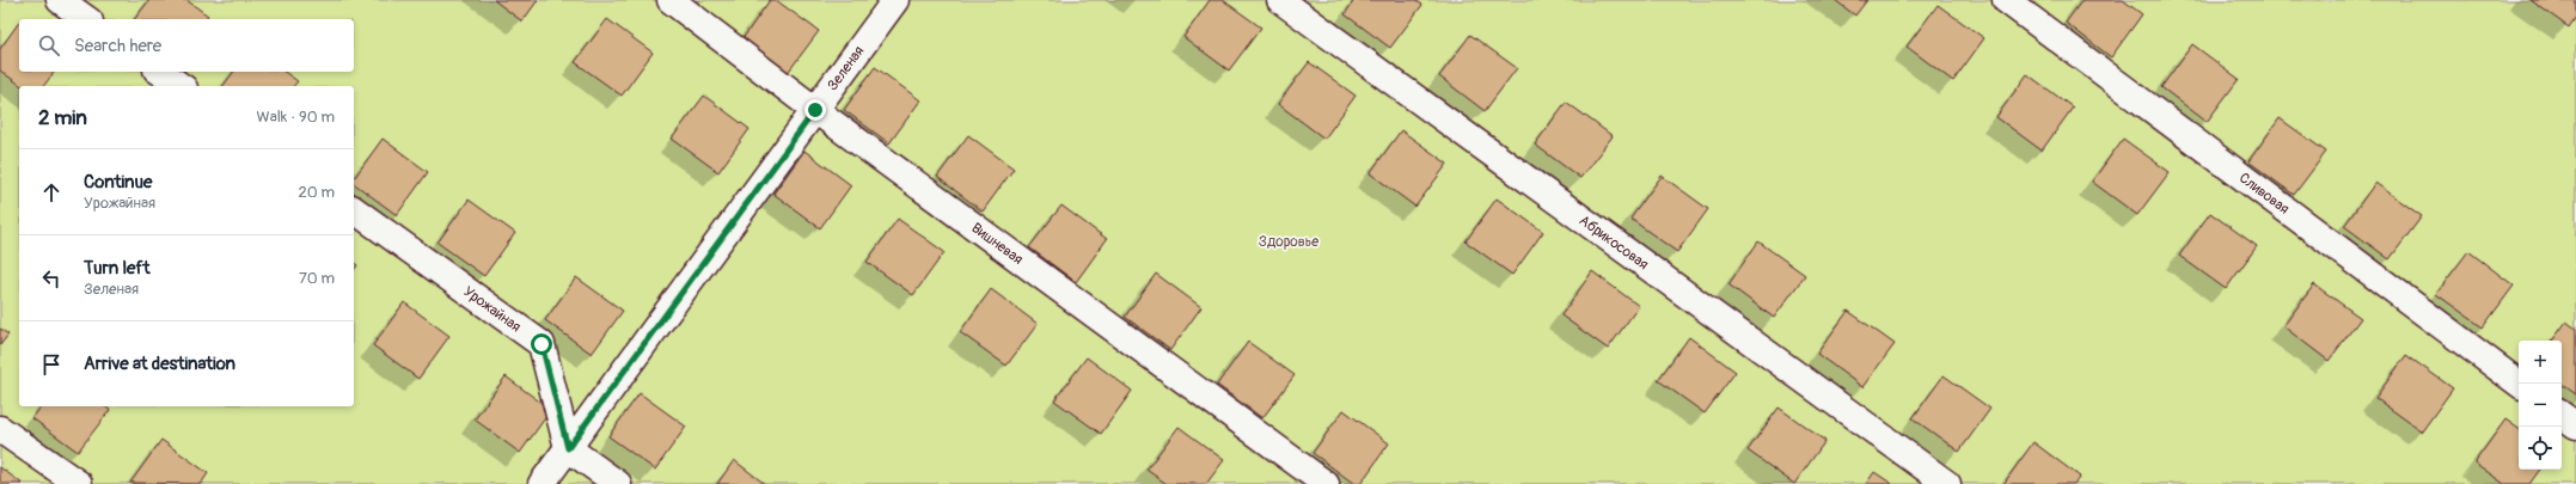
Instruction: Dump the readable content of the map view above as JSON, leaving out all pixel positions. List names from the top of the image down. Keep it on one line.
{"streets":{"street":["Зеленая","Сливовая","Абрикосовая","Вишневая","Урожайная"]},"crossings":[["Зеленая","Вишневая"],["Зеленая","Урожайная"]],"parks":["Здоровье"],"page":{"search":"Search here","heading":["2 min","Walk · 90 m"],"list":[["Continue","Урожайная","20 m"],["Turn left","Зеленая","70 m"],"Arrive at destination"],"map_buttons":["+","−"]}}
